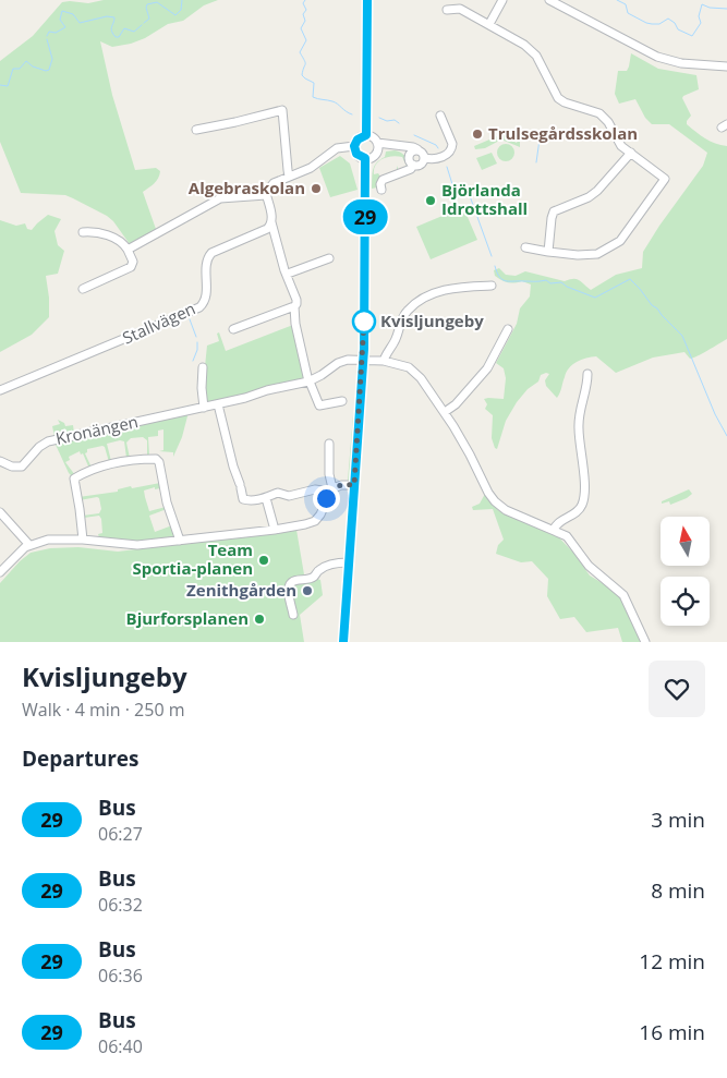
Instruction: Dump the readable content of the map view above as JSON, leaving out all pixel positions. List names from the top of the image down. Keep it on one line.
{"streets":{"street":["Stallvägen","Kronängen"]},"places":["Trulsegårdsskolan","Algebraskolan","Björlanda Idrottshall","Kvisljungeby","Team Sportia-planen","Zenithgården","Bjurforsplanen"],"lines":["bus line 29"],"north":"top","page":{"on_map":"29","heading":[["Kvisljungeby","Walk · 4 min · 250 m"],"Departures"],"list":[{"mark":"29","name":"Bus","note":"06:27","value":"3 min"},{"mark":"29","name":"Bus","note":"06:32","value":"8 min"},{"mark":"29","name":"Bus","note":"06:36","value":"12 min"},{"mark":"29","name":"Bus","note":"06:40","value":"16 min"}]}}
